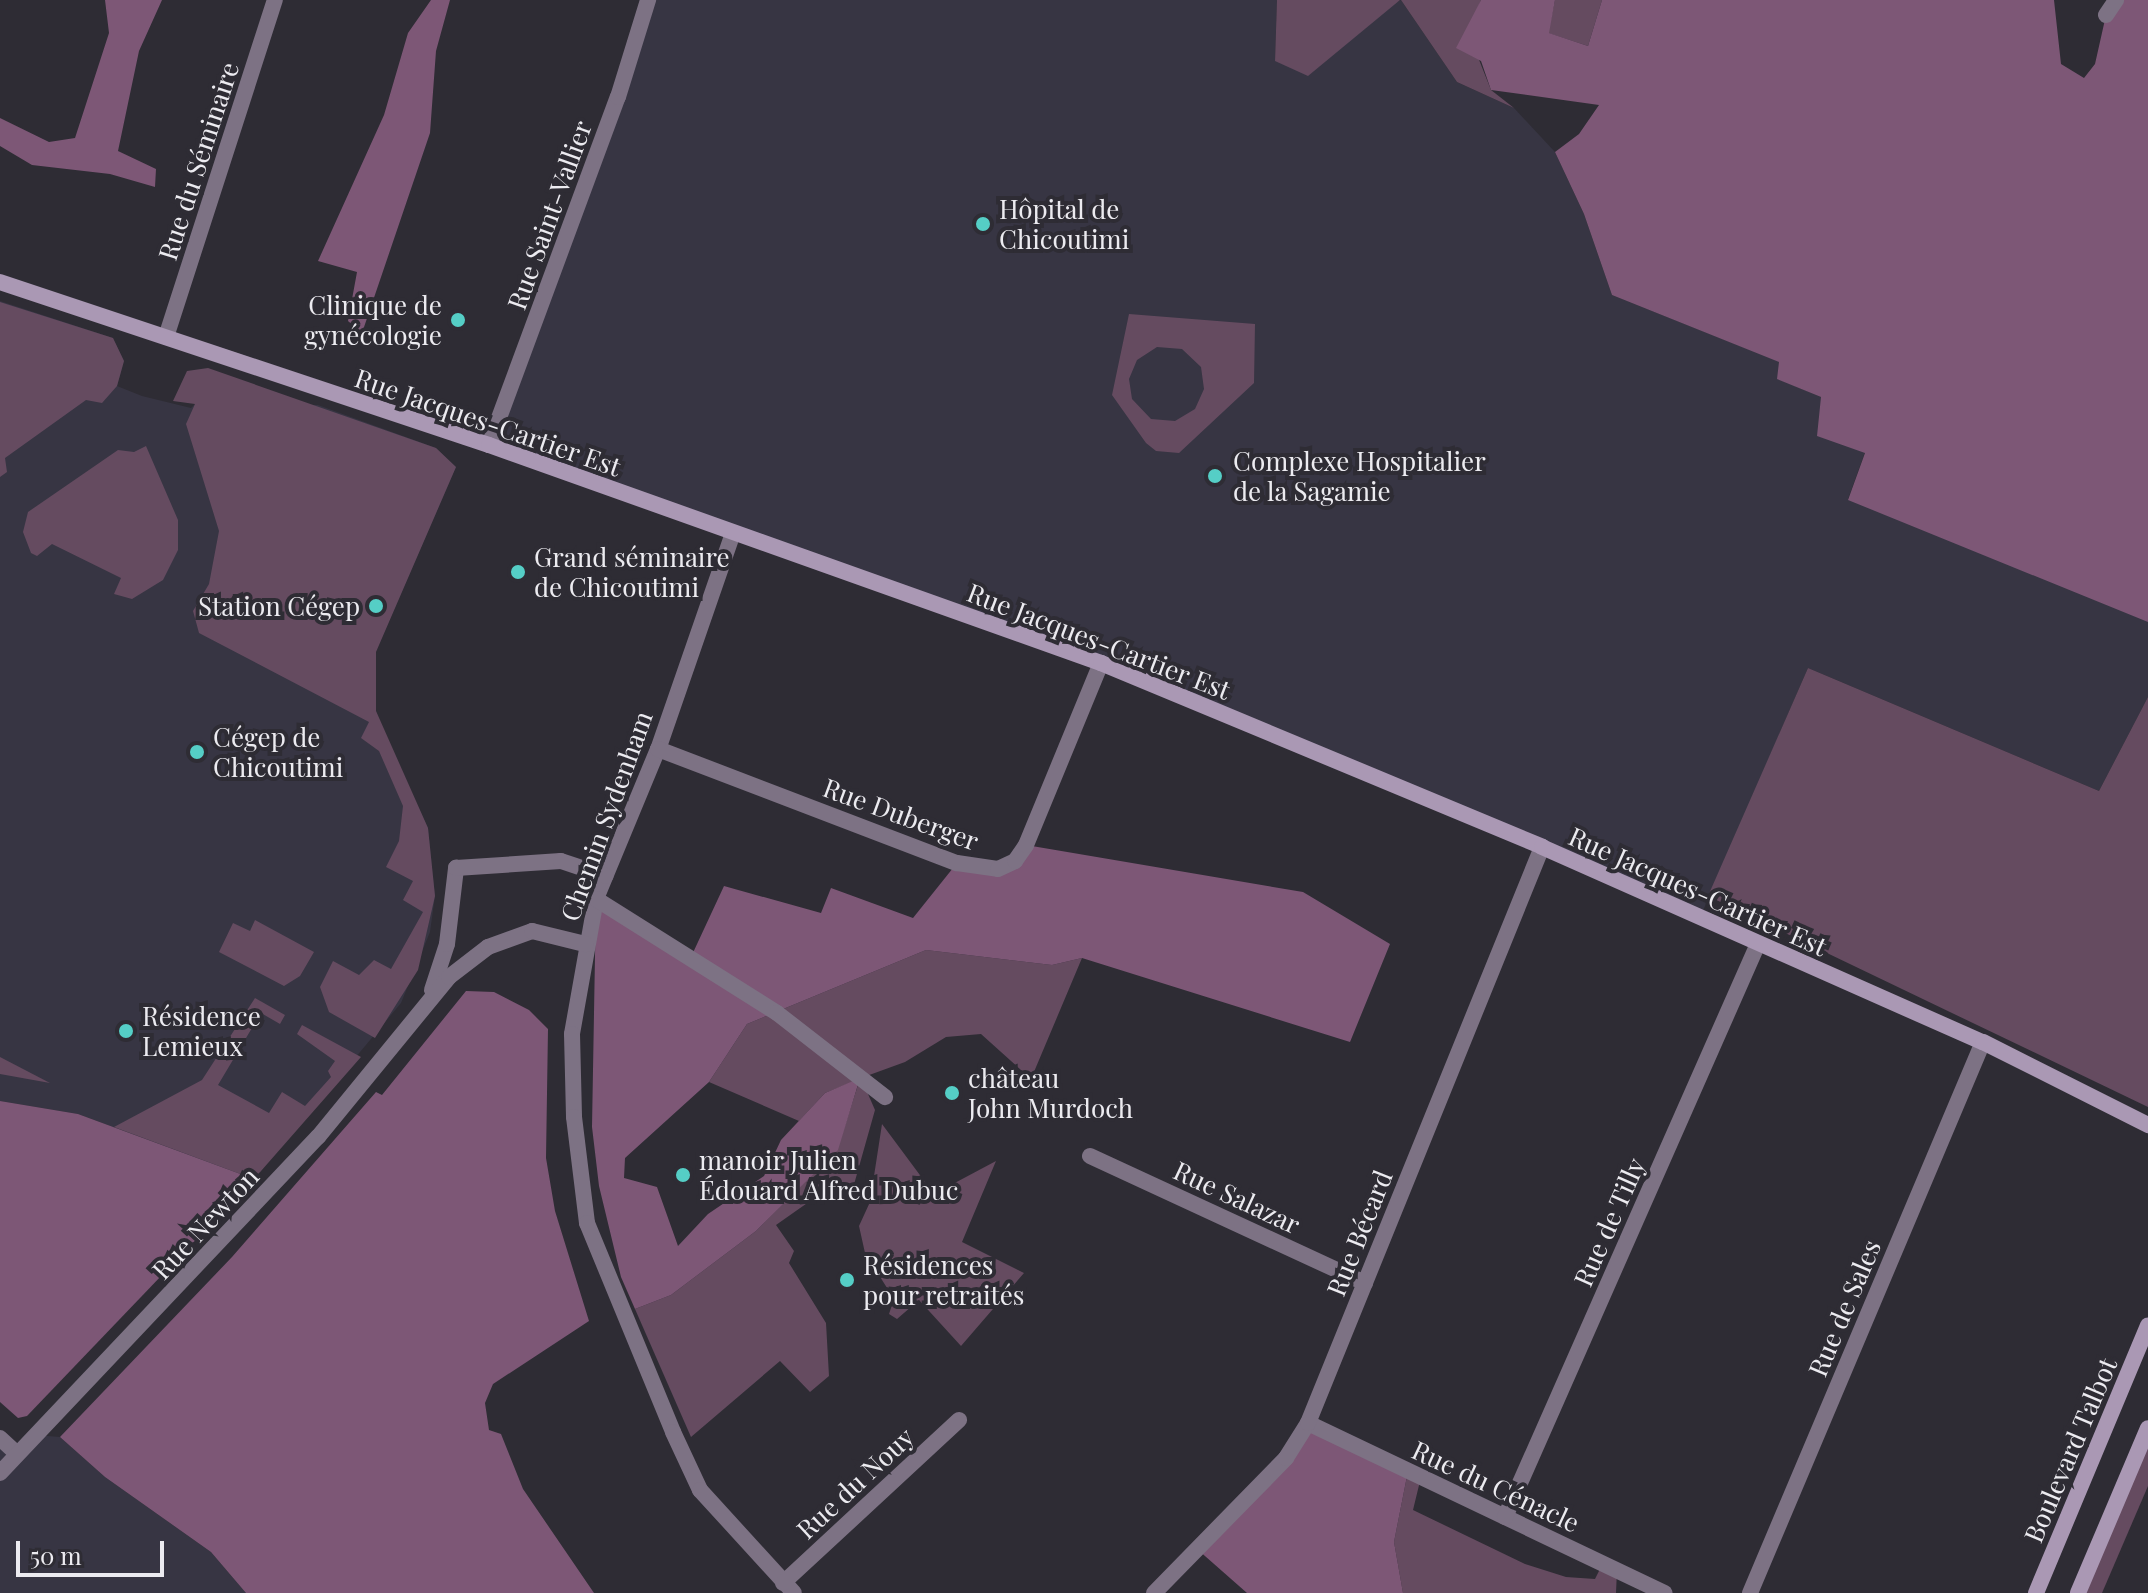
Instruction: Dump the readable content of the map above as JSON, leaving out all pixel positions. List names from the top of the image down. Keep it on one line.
{"streets":{"main road":["Rue Jacques-Cartier Est","Boulevard Talbot"],"street":["Rue du Séminaire","Rue Saint-Vallier","Rue Duberger","Chemin Sydenham","Rue Salazar","Rue de Tilly","Rue Newton","Rue Bécard","Rue de Sales","Rue du Nouy","Rue du Cénacle"]},"crossings":[["Rue du Séminaire","Rue Jacques-Cartier Est"],["Rue Saint-Vallier","Rue Jacques-Cartier Est"],["Rue Jacques-Cartier Est","Rue Duberger"],["Rue Jacques-Cartier Est","Chemin Sydenham"],["Rue Jacques-Cartier Est","Rue de Tilly"],["Rue Jacques-Cartier Est","Rue Bécard"],["Rue Jacques-Cartier Est","Rue de Sales"],["Rue Duberger","Chemin Sydenham"],["Chemin Sydenham","Rue Newton"],["Chemin Sydenham","Rue du Nouy"],["Rue Salazar","Rue Bécard"],["Rue de Tilly","Rue du Cénacle"],["Rue Bécard","Rue du Cénacle"]],"places":["Hôpital de Chicoutimi","Clinique de gynécologie","Complexe Hospitalier de la Sagamie","Grand séminaire de Chicoutimi","Station Cégep","Cégep de Chicoutimi","Résidence Lemieux","château John Murdoch","manoir Julien Édouard Alfred Dubuc","Résidences pour retraités"],"scale_bar":"50 m"}
